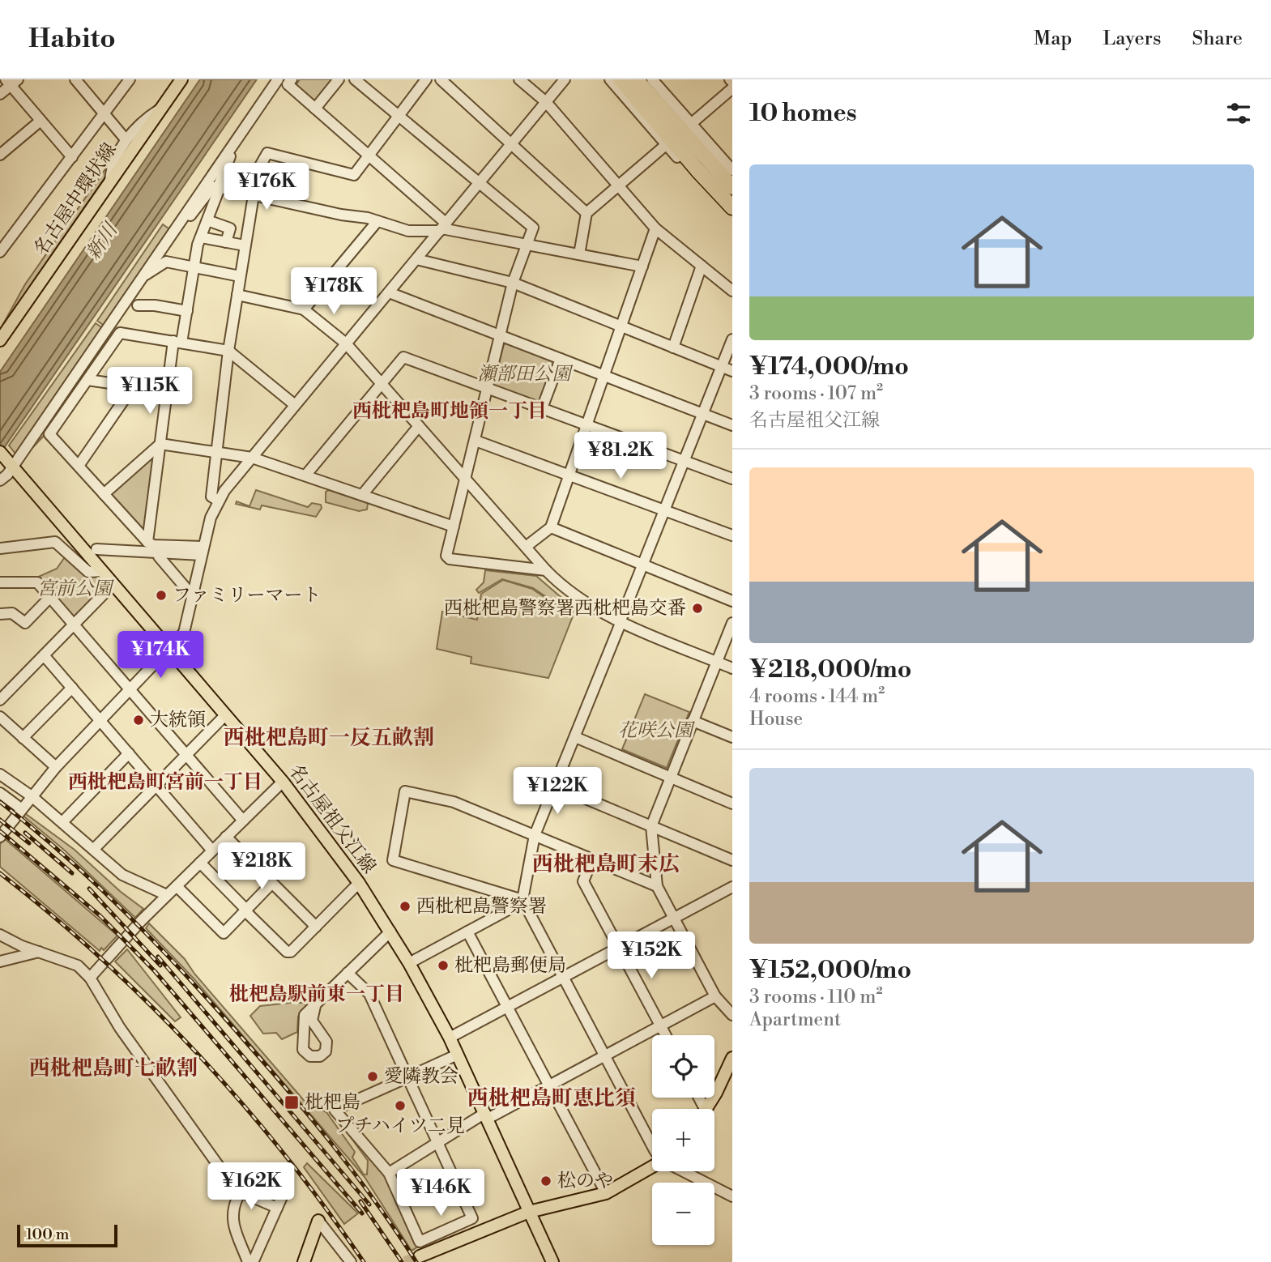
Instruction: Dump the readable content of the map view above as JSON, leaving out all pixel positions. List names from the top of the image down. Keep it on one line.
{"streets":{"main road":["名古屋中環状線","名古屋祖父江線"]},"districts":["西枇杷島町地領一丁目","西枇杷島町一反五畝割","西枇杷島町宮前一丁目","西枇杷島町末広","枇杷島駅前東一丁目","西枇杷島町七畝割","西枇杷島町恵比須"],"water":["新川"],"parks":["瀬部田公園","宮前公園","花咲公園"],"places":{"other":["ファミリーマート","西枇杷島警察署西枇杷島交番","大統領","西枇杷島警察署","枇杷島郵便局","愛隣教会","プチハイツ二見","松のや"],"transit":["枇杷島"]},"scale_bar":"100 m","page":{"header":"Habito","nav":["Map","Layers","Share"],"heading":"10 homes","list":[{"name":"¥174,000/mo","note":"3 rooms · 107 m² · 名古屋祖父江線"},{"name":"¥218,000/mo","note":"4 rooms · 144 m² · House"},{"name":"¥152,000/mo","note":"3 rooms · 110 m² · Apartment"}],"price":["¥176K","¥178K","¥115K","¥81.2K","¥174K","¥122K","¥218K","¥152K","¥162K","¥146K"],"map_buttons":["+","−"],"scale":"100 m"}}
